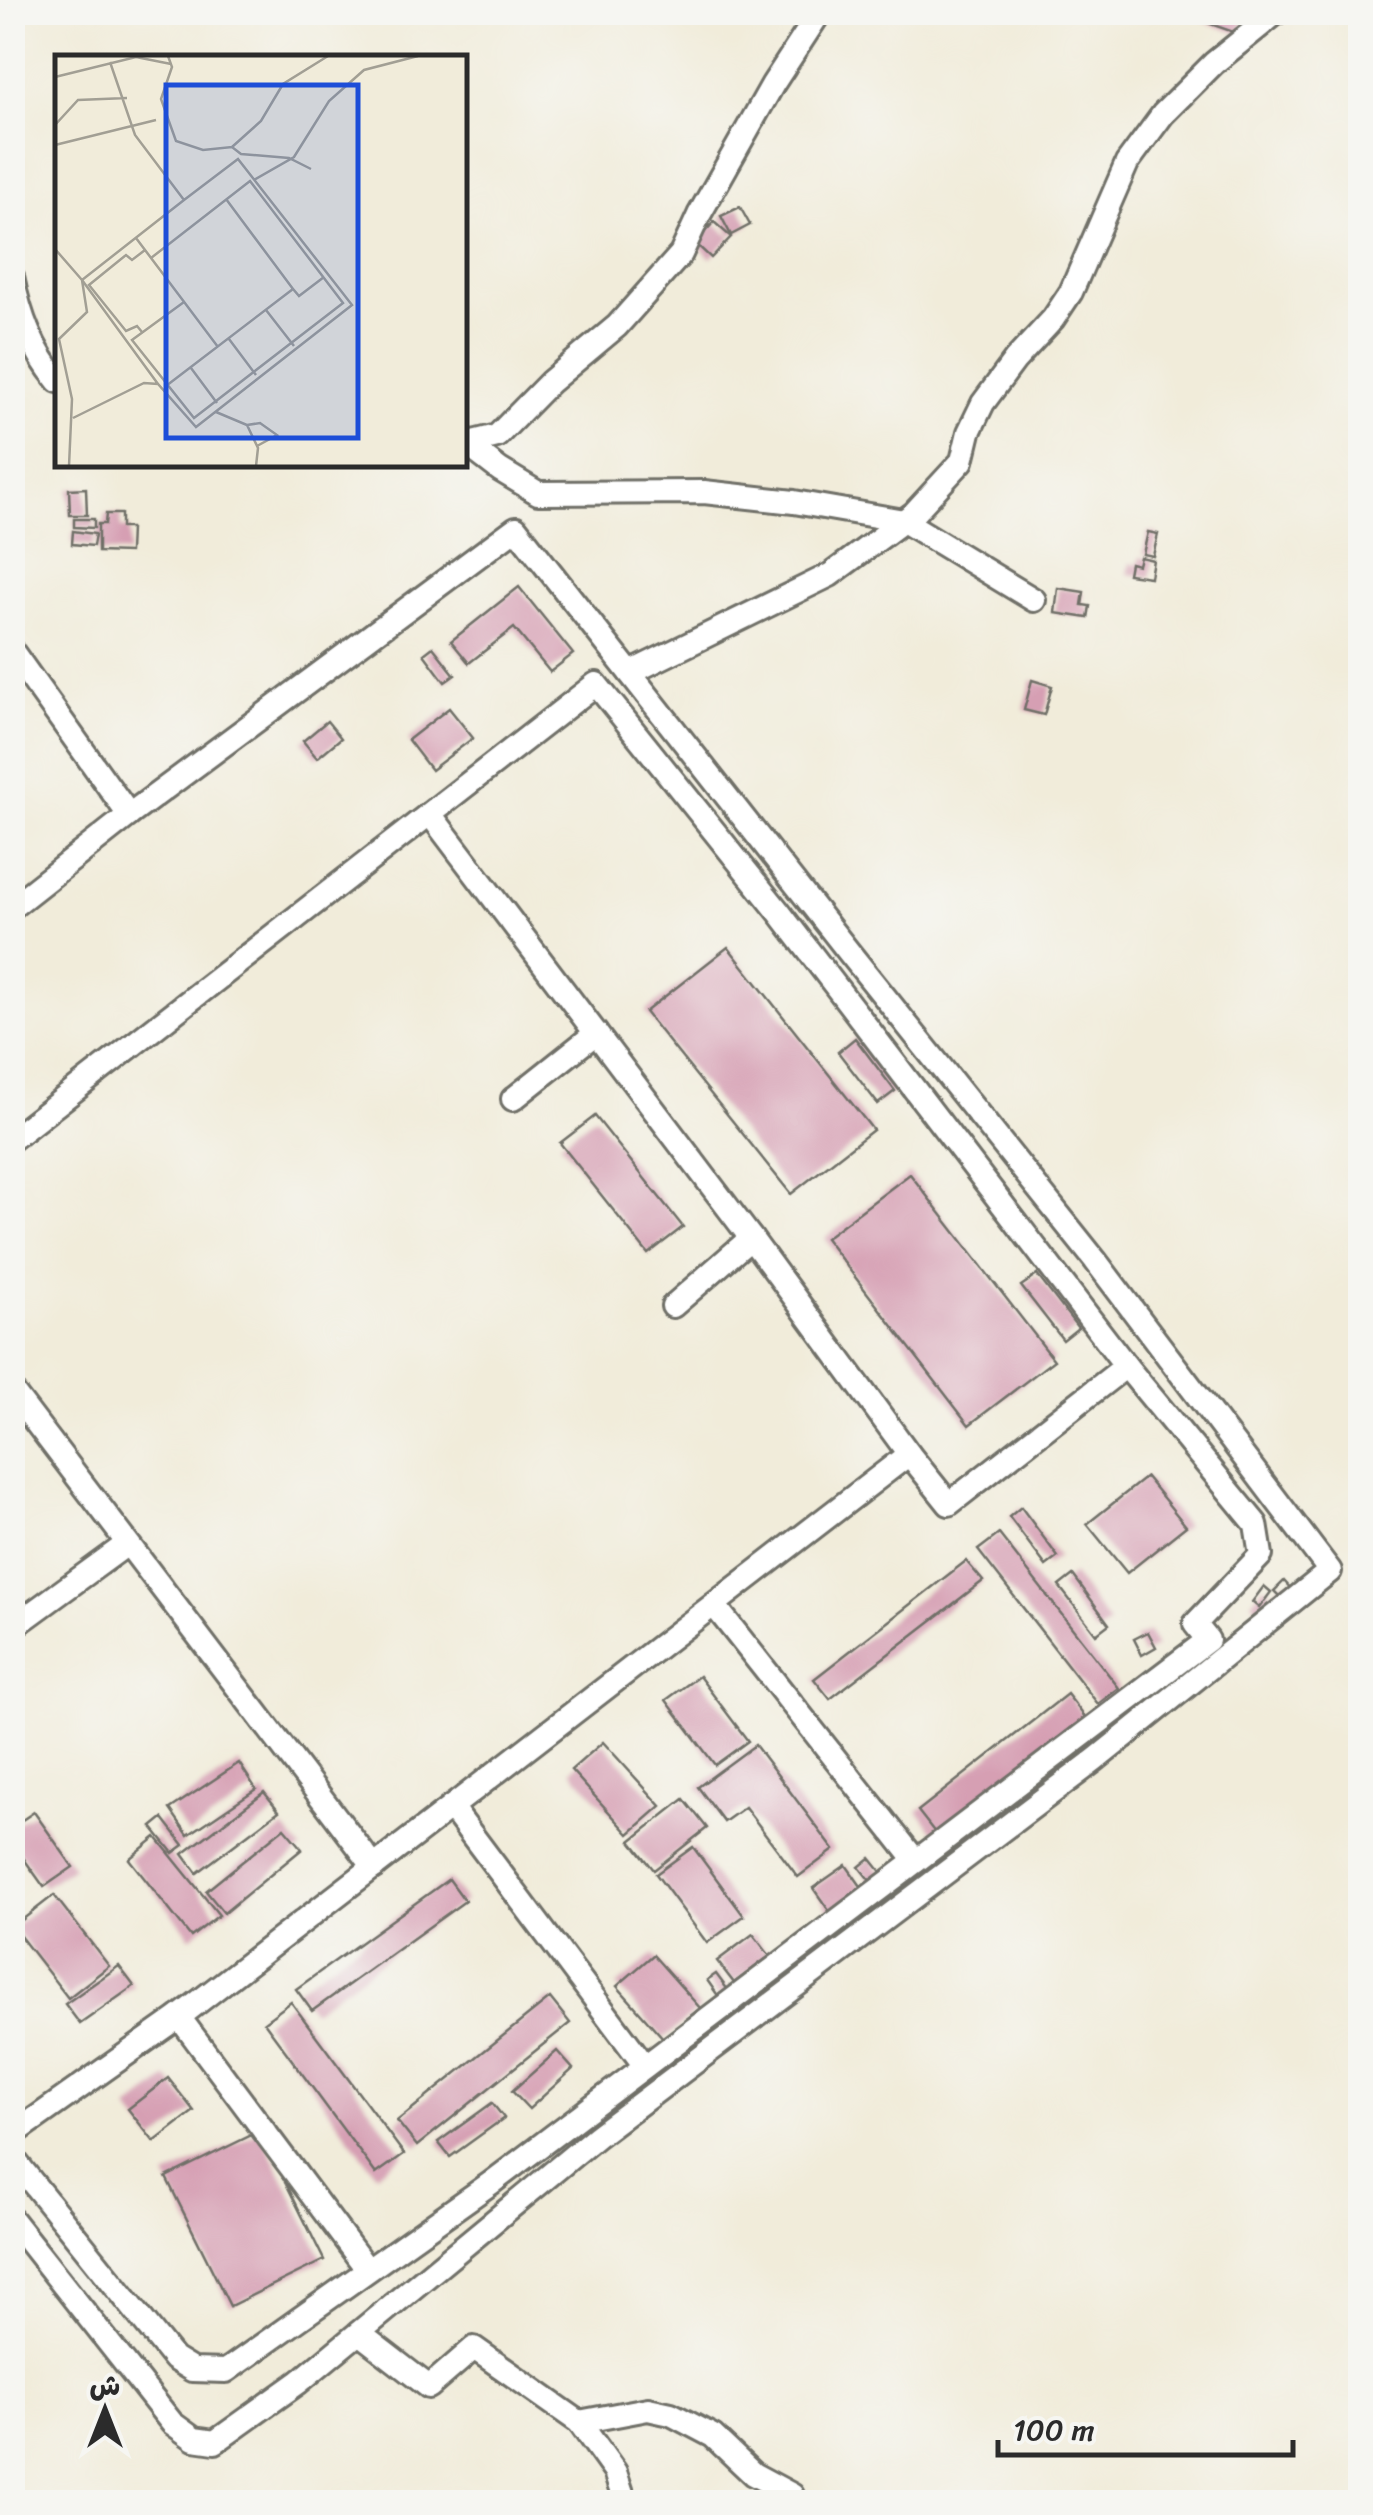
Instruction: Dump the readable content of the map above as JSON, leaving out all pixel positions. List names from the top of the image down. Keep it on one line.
{"scale_bar":"100 m","north":"top"}
